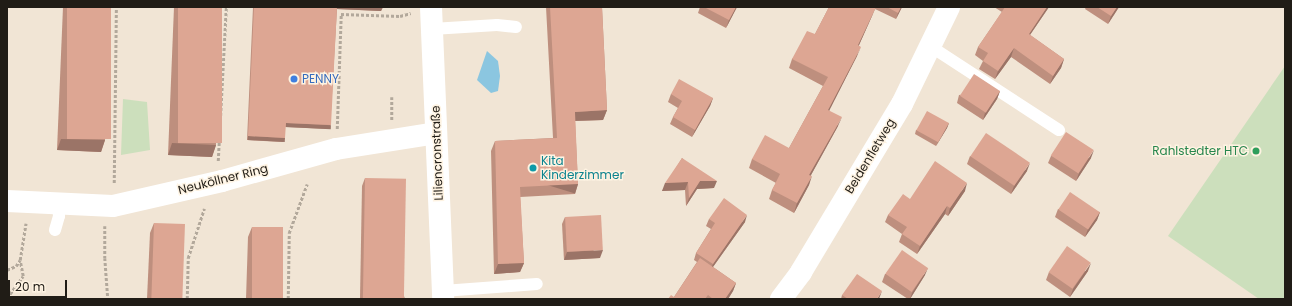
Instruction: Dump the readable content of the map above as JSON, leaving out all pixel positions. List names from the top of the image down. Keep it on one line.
{"streets":{"street":["Liliencronstraße","Beidenfletweg","Neuköllner Ring"]},"crossings":[["Liliencronstraße","Neuköllner Ring"]],"places":["PENNY","Rahlstedter HTC","Kita Kinderzimmer"],"scale_bar":"20 m"}
